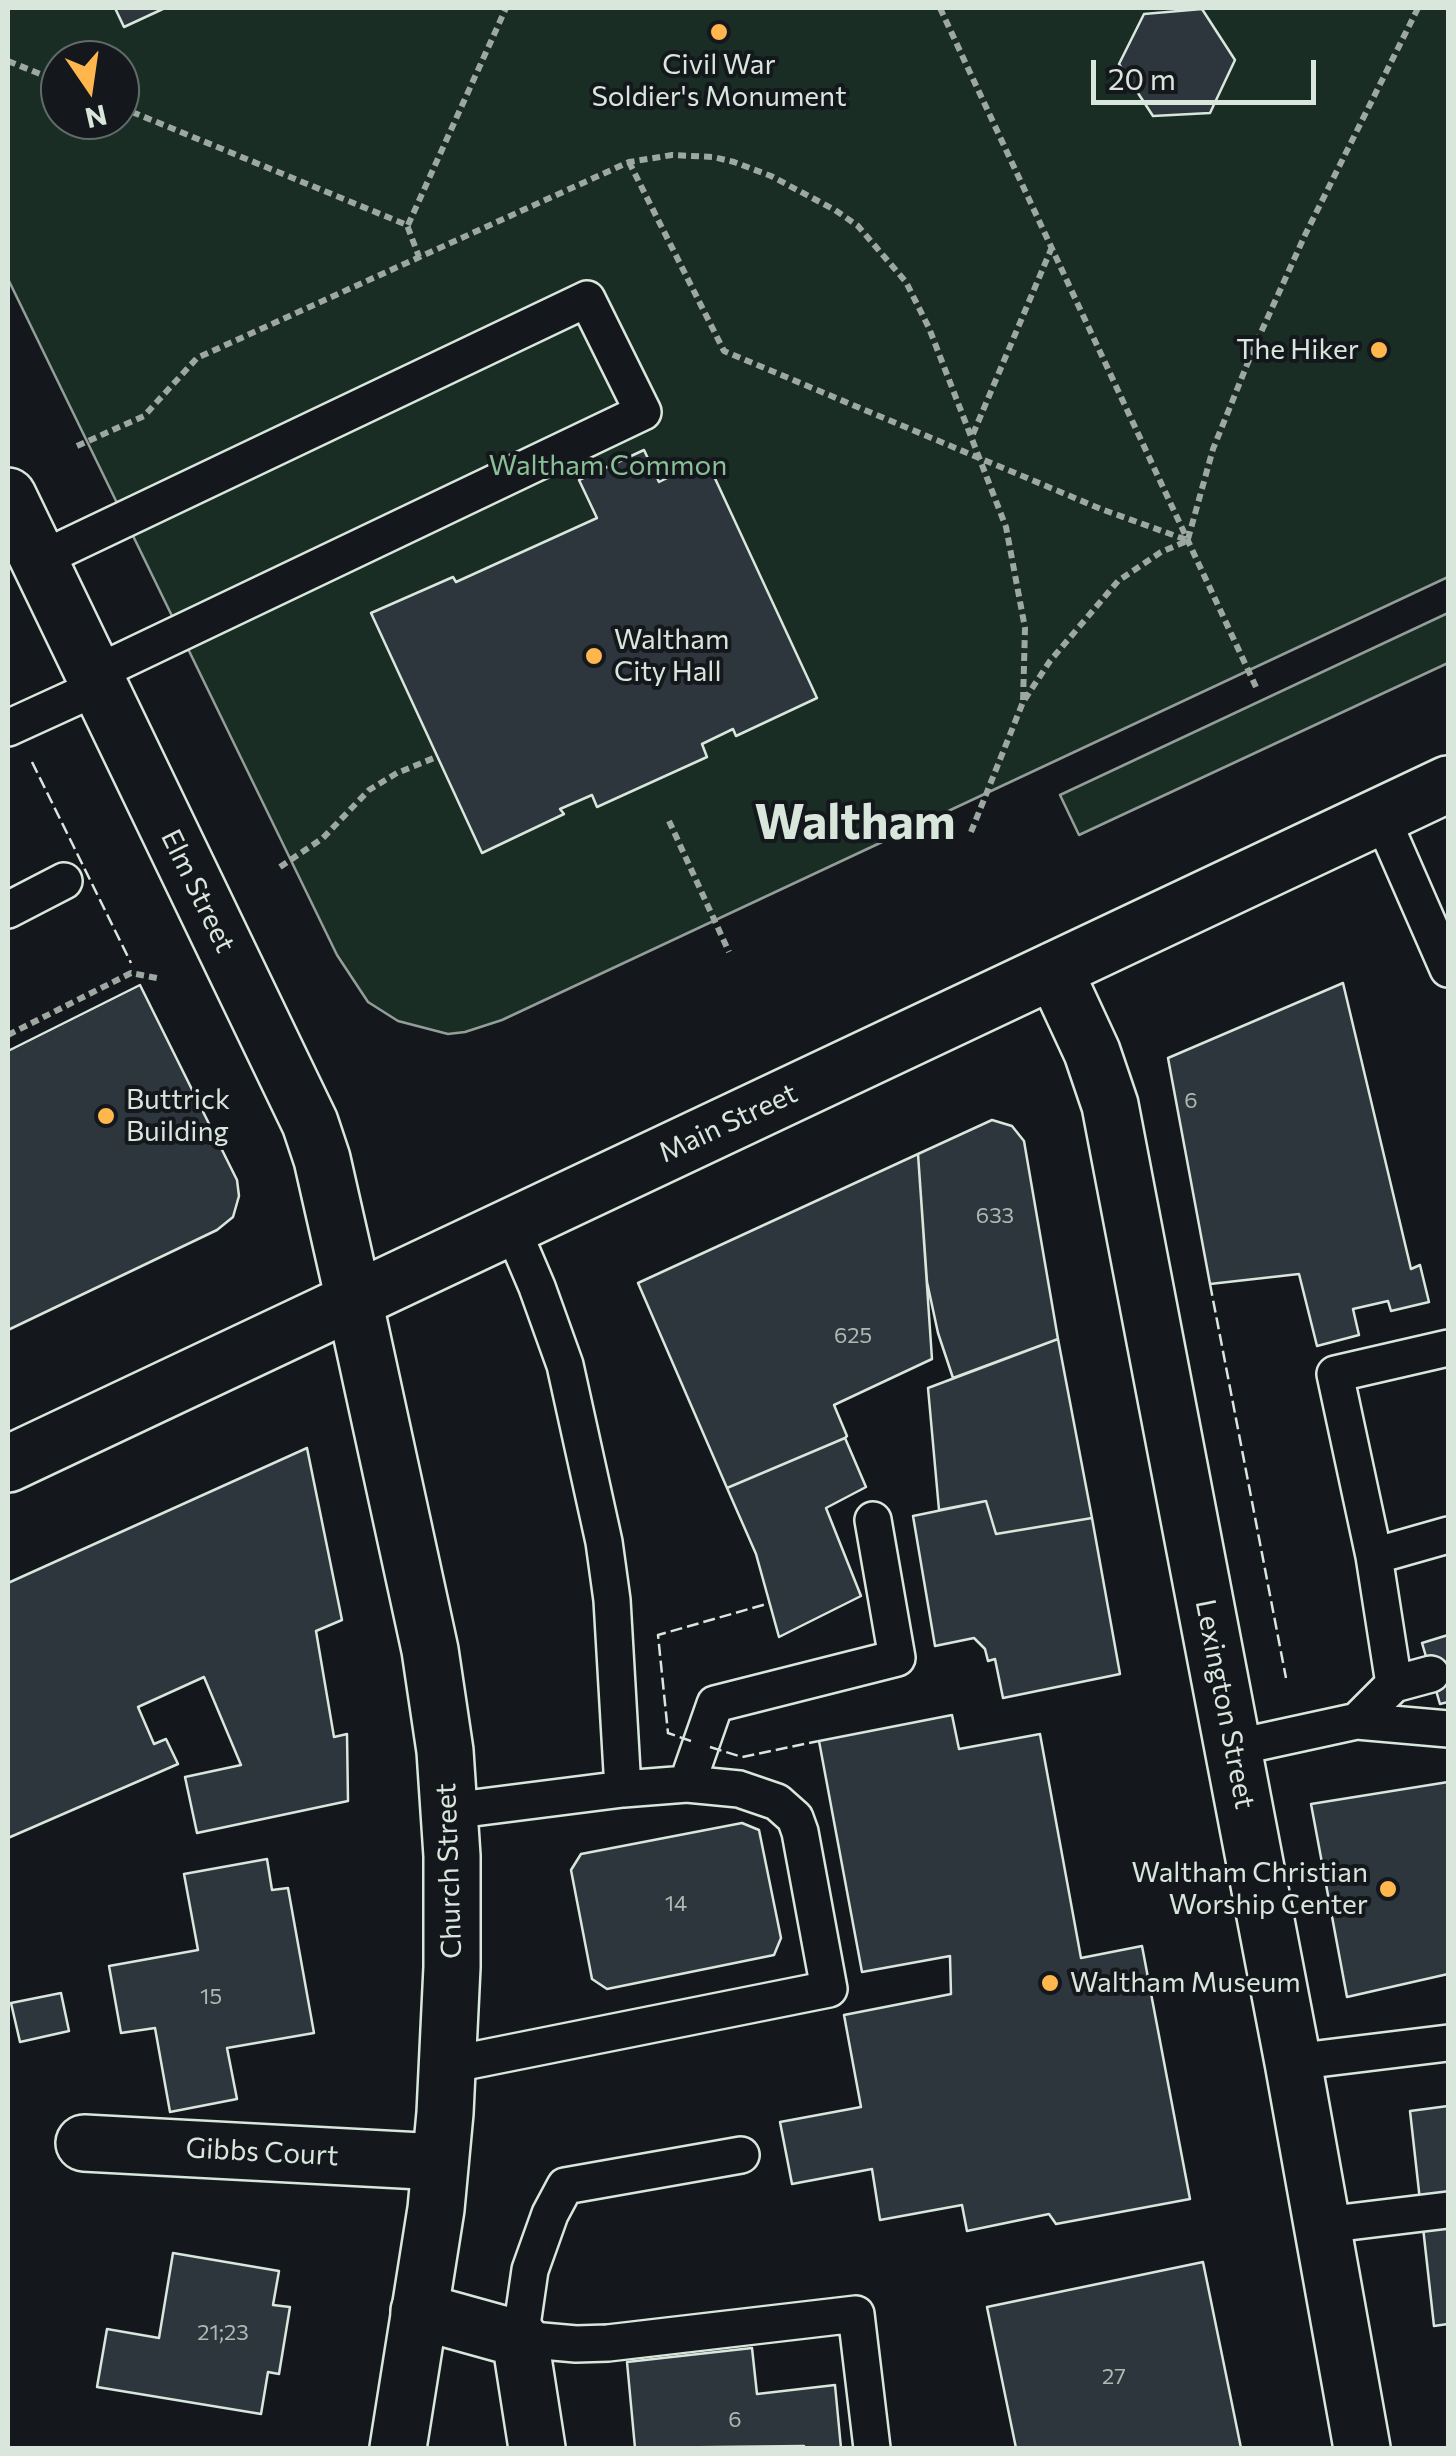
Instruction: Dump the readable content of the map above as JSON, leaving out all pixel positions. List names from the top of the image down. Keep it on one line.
{"streets":{"main road":["Elm Street","Main Street","Lexington Street","Church Street","Gibbs Court"]},"crossings":[["Elm Street","Main Street"],["Elm Street","Church Street"],["Main Street","Lexington Street"],["Main Street","Church Street"],["Church Street","Gibbs Court"]],"districts":["Waltham"],"parks":["Waltham Common"],"places":["Civil War Soldier's Monument","The Hiker","Waltham City Hall","Buttrick Building","Waltham Christian Worship Center","Waltham Museum"],"house_numbers":["6","633","625","14","15","21;23","27","6"],"scale_bar":"20 m","north":"bottom"}
